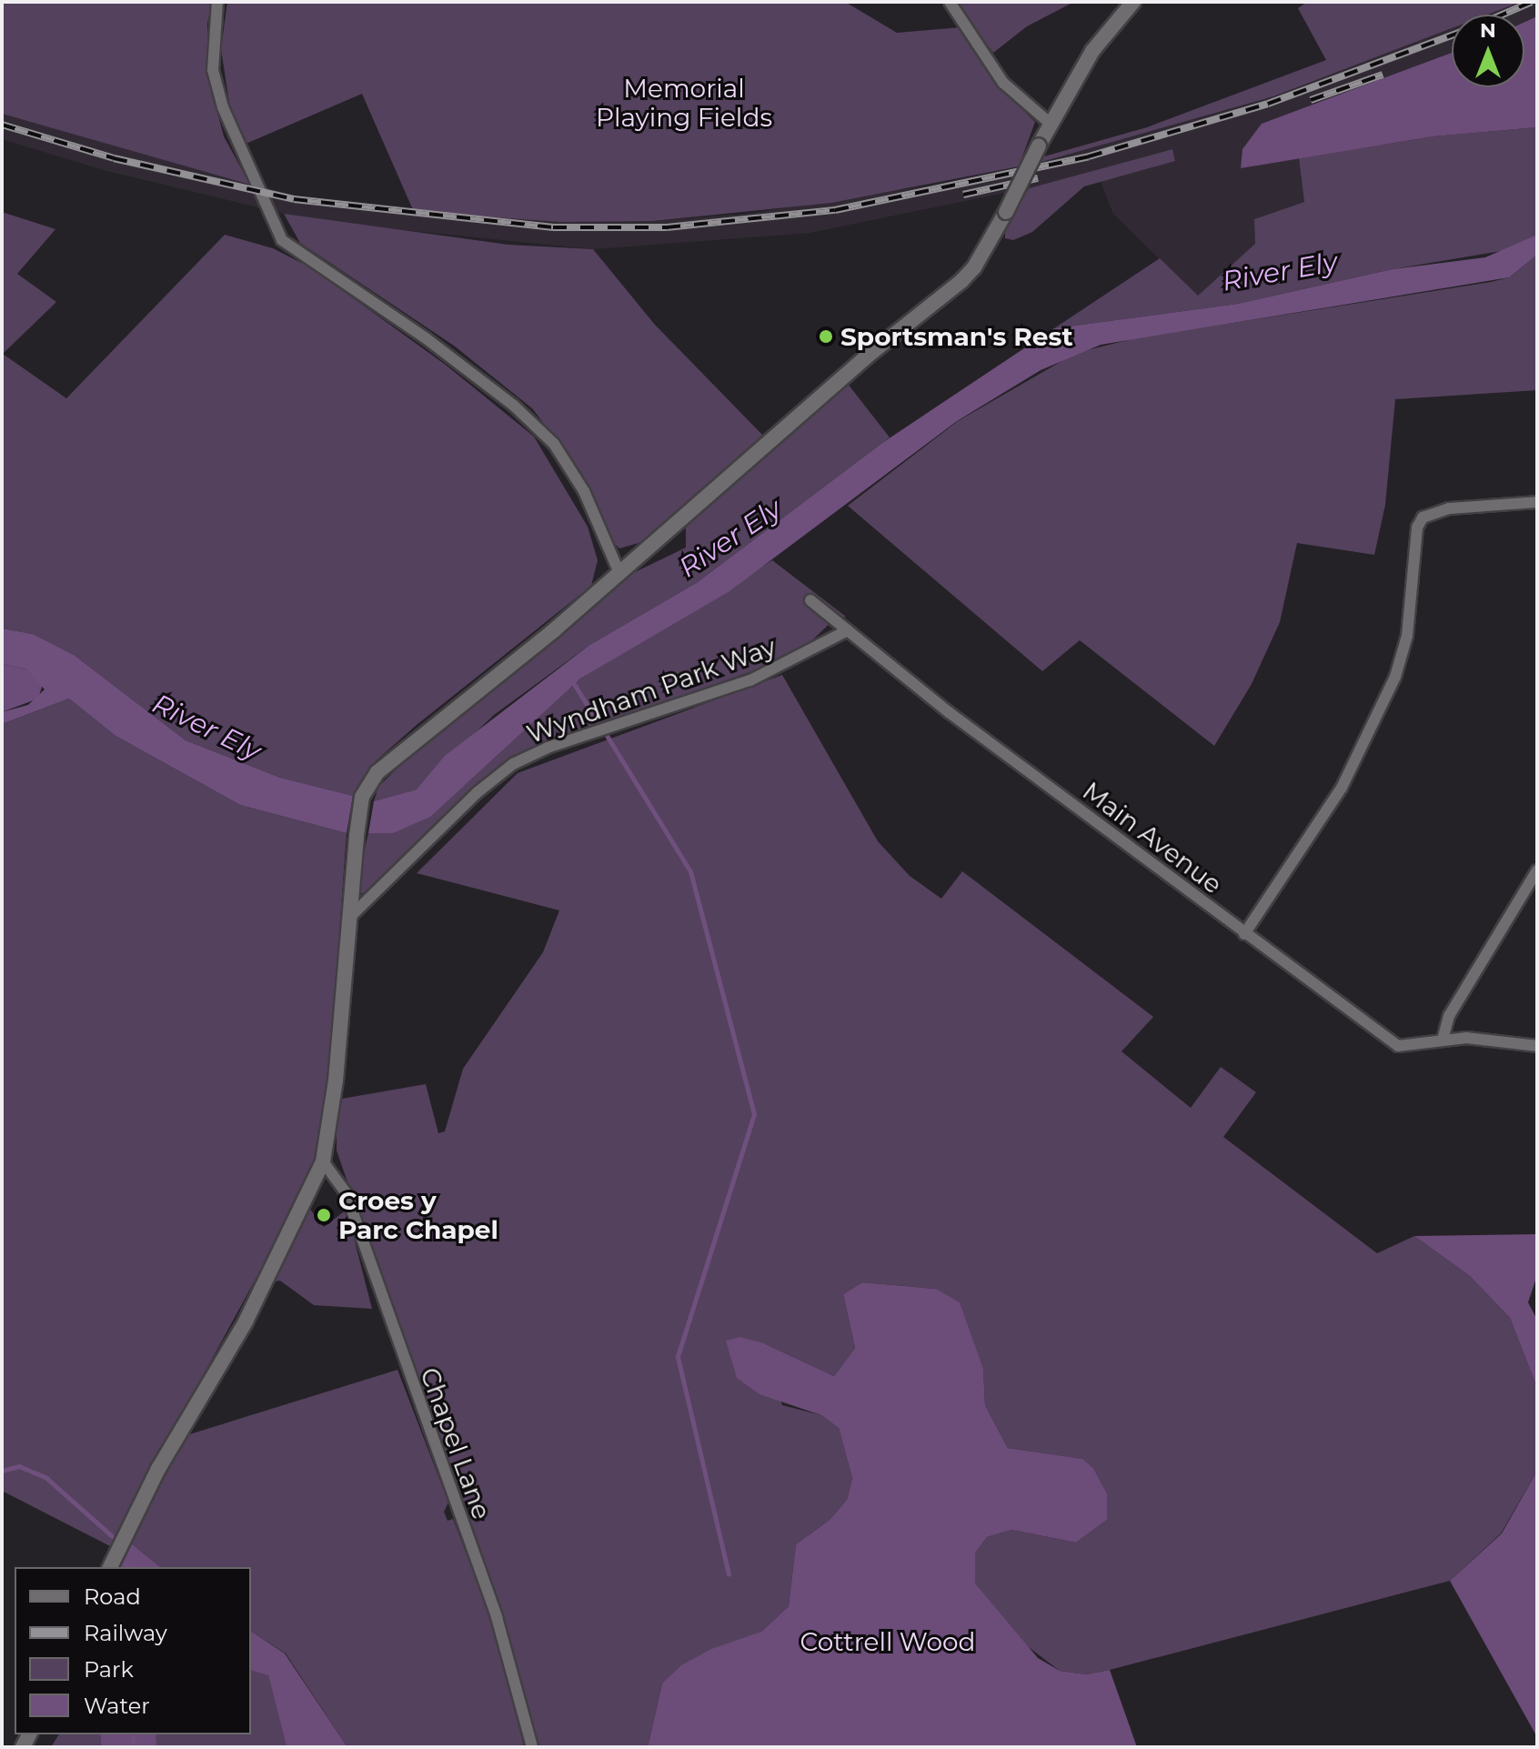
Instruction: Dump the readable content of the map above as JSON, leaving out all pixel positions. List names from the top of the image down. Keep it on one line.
{"streets":{"street":["Wyndham Park Way","Main Avenue","Chapel Lane"]},"crossings":[["Wyndham Park Way","Main Avenue"]],"water":["River Ely"],"parks":["Memorial Playing Fields","Cottrell Wood"],"places":["Sportsman's Rest","Croes y Parc Chapel"],"legend":["Road","Railway","Park","Water"],"north":"top"}
